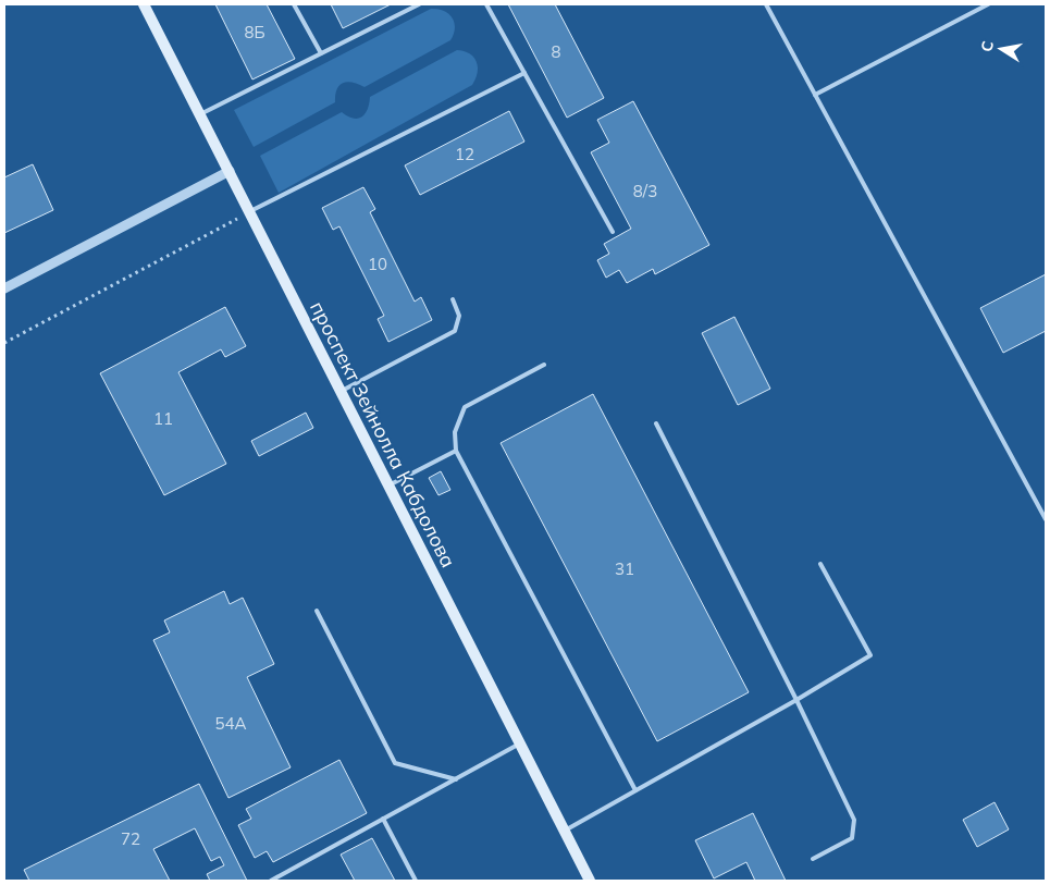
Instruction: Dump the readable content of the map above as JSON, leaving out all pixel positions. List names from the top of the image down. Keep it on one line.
{"streets":{"main road":["проспект Зейнолла Кабдолова"]},"house_numbers":["8Б","8","12","8/3","10","11","31","54А","72"],"north":"left"}
